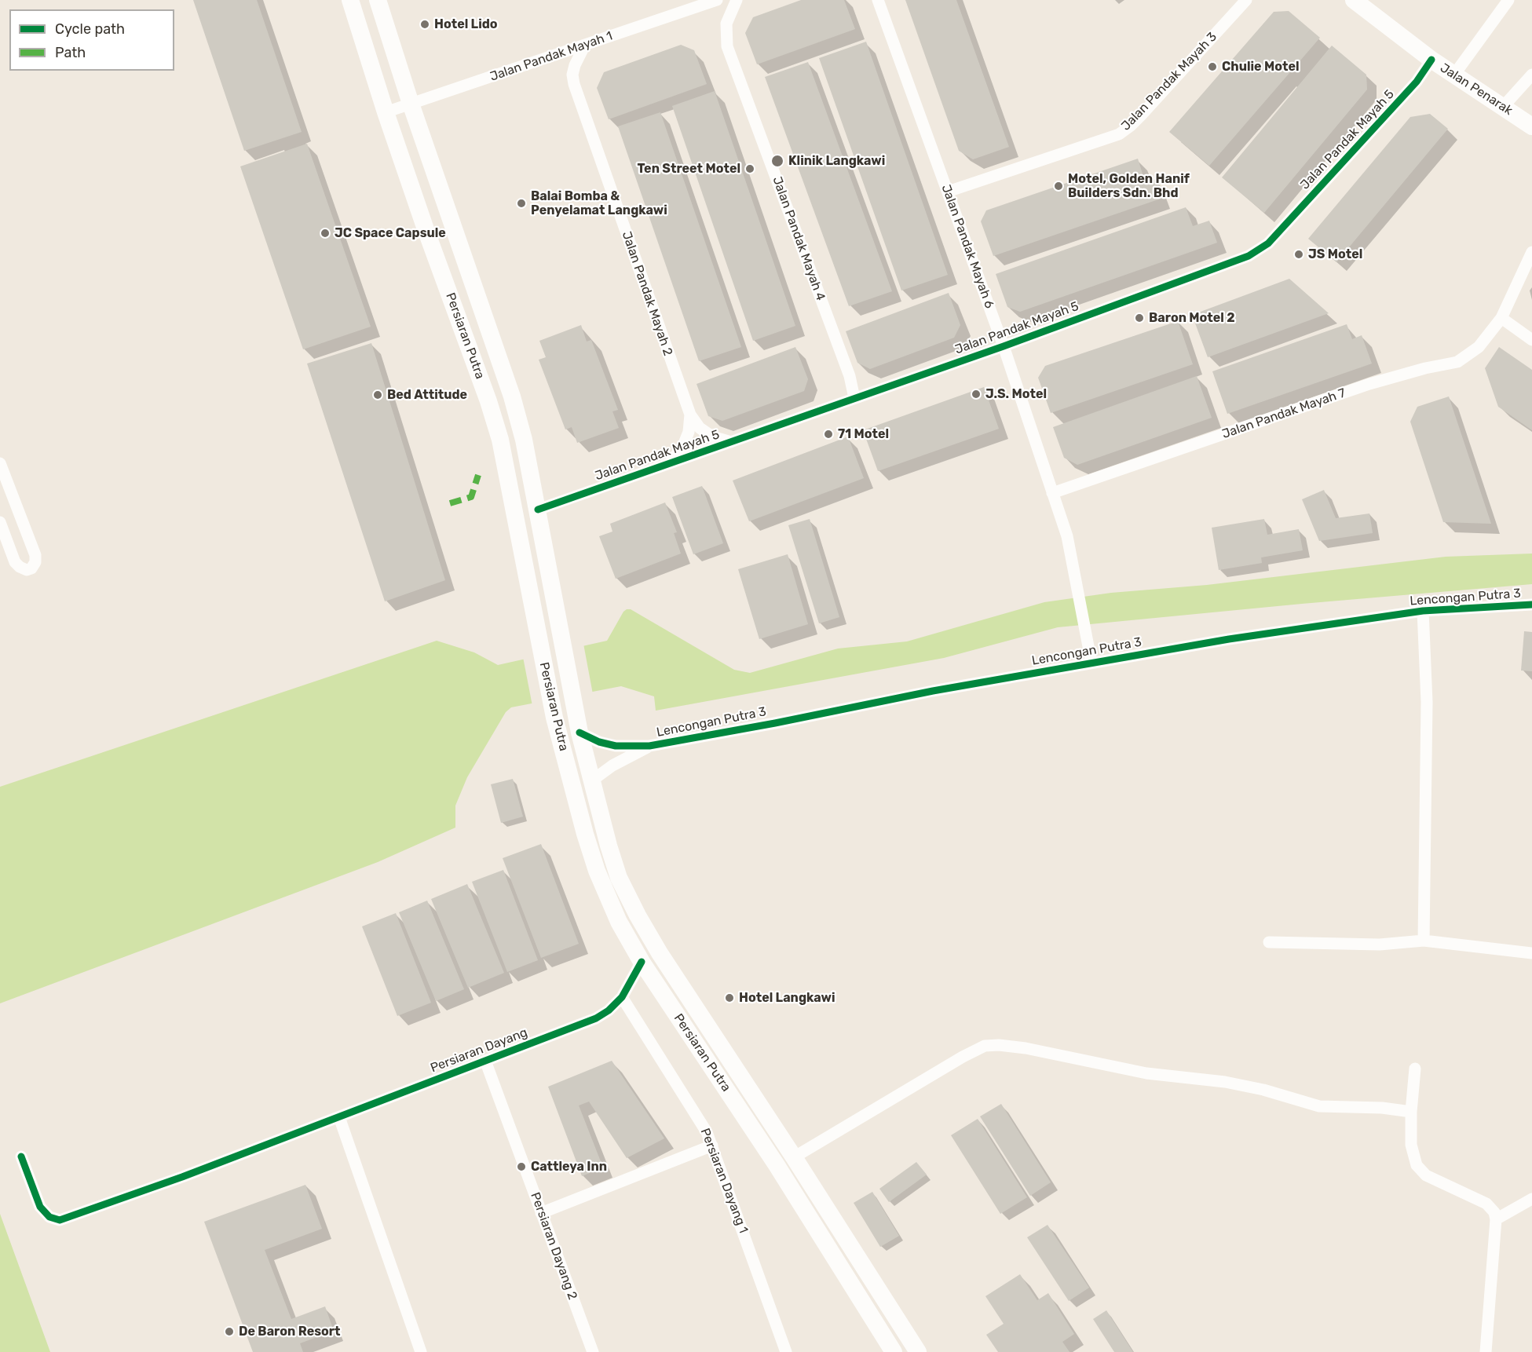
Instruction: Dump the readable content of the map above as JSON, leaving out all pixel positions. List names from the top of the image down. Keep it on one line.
{"streets":{"main road":["Jalan Penarak","Persiaran Putra"],"street":["Jalan Pandak Mayah 1","Jalan Pandak Mayah 3","Jalan Pandak Mayah 5","Jalan Pandak Mayah 4","Jalan Pandak Mayah 6","Jalan Pandak Mayah 2","Jalan Pandak Mayah 7","Lencongan Putra 3","Persiaran Dayang","Persiaran Dayang 1","Persiaran Dayang 2"]},"crossings":[["Jalan Pandak Mayah 1","Jalan Pandak Mayah 2"],["Jalan Pandak Mayah 1","Persiaran Putra"],["Jalan Pandak Mayah 3","Jalan Pandak Mayah 6"],["Jalan Penarak","Jalan Pandak Mayah 5"],["Jalan Pandak Mayah 5","Jalan Pandak Mayah 4"],["Jalan Pandak Mayah 5","Jalan Pandak Mayah 6"],["Jalan Pandak Mayah 5","Jalan Pandak Mayah 2"],["Jalan Pandak Mayah 5","Persiaran Putra"],["Jalan Pandak Mayah 6","Jalan Pandak Mayah 7"],["Jalan Pandak Mayah 6","Lencongan Putra 3"],["Persiaran Putra","Persiaran Dayang"],["Persiaran Dayang","Persiaran Dayang 1"],["Persiaran Dayang","Persiaran Dayang 2"]],"places":["Hotel Lido","Chulie Motel","Klinik Langkawi","Ten Street Motel","Motel, Golden Hanif Builders Sdn. Bhd","Balai Bomba & Penyelamat Langkawi","JC Space Capsule","JS Motel","Baron Motel 2","J.S. Motel","Bed Attitude","71 Motel","Hotel Langkawi","Cattleya Inn","De Baron Resort"],"legend":["Cycle path","Path"]}
